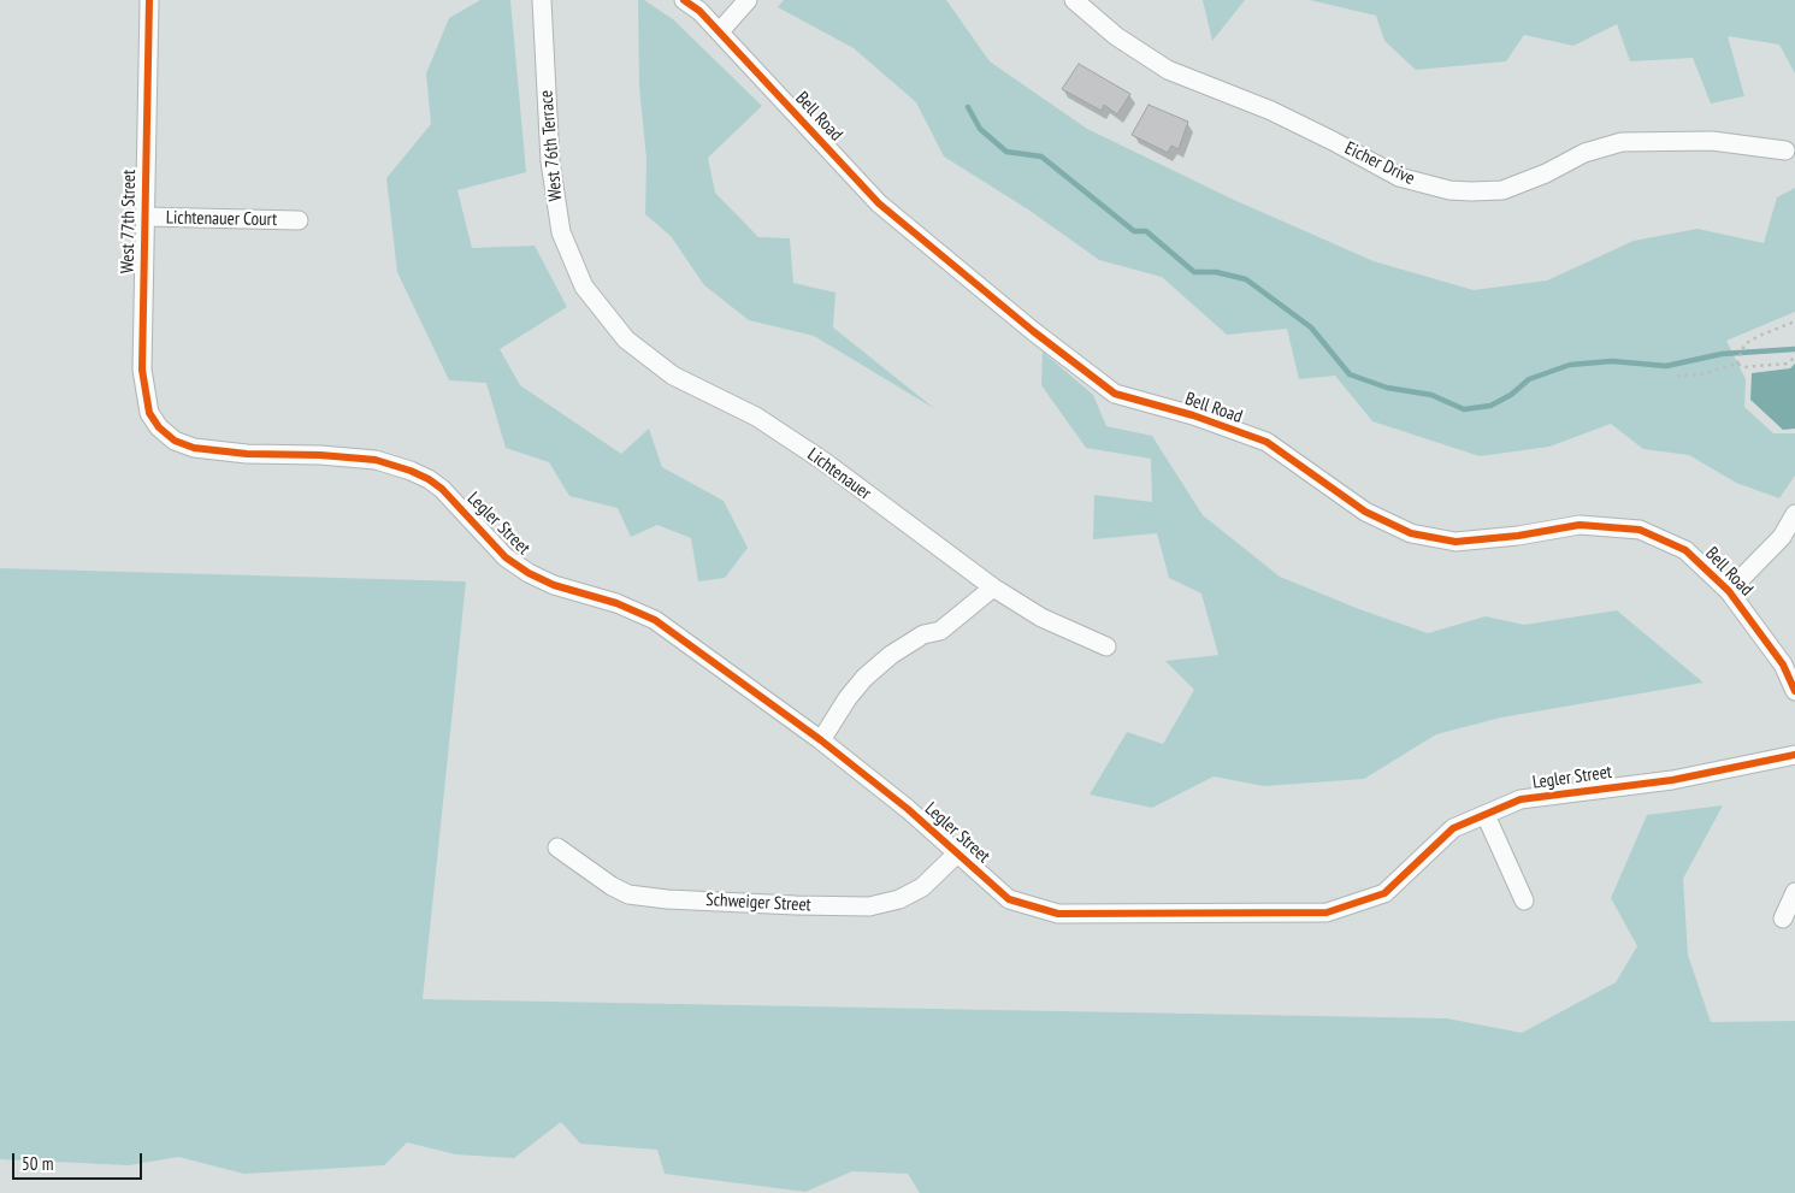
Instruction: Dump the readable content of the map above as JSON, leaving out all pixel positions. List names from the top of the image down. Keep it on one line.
{"streets":{"street":["Bell Road","West 76th Terrace","Eicher Drive","Lichtenauer Court","West 77th Street","Lichtenauer","Legler Street","Schweiger Street"]},"crossings":[["West 76th Terrace","Lichtenauer"],["Lichtenauer Court","West 77th Street"],["West 77th Street","Legler Street"],["Legler Street","Schweiger Street"]],"scale_bar":"50 m"}
